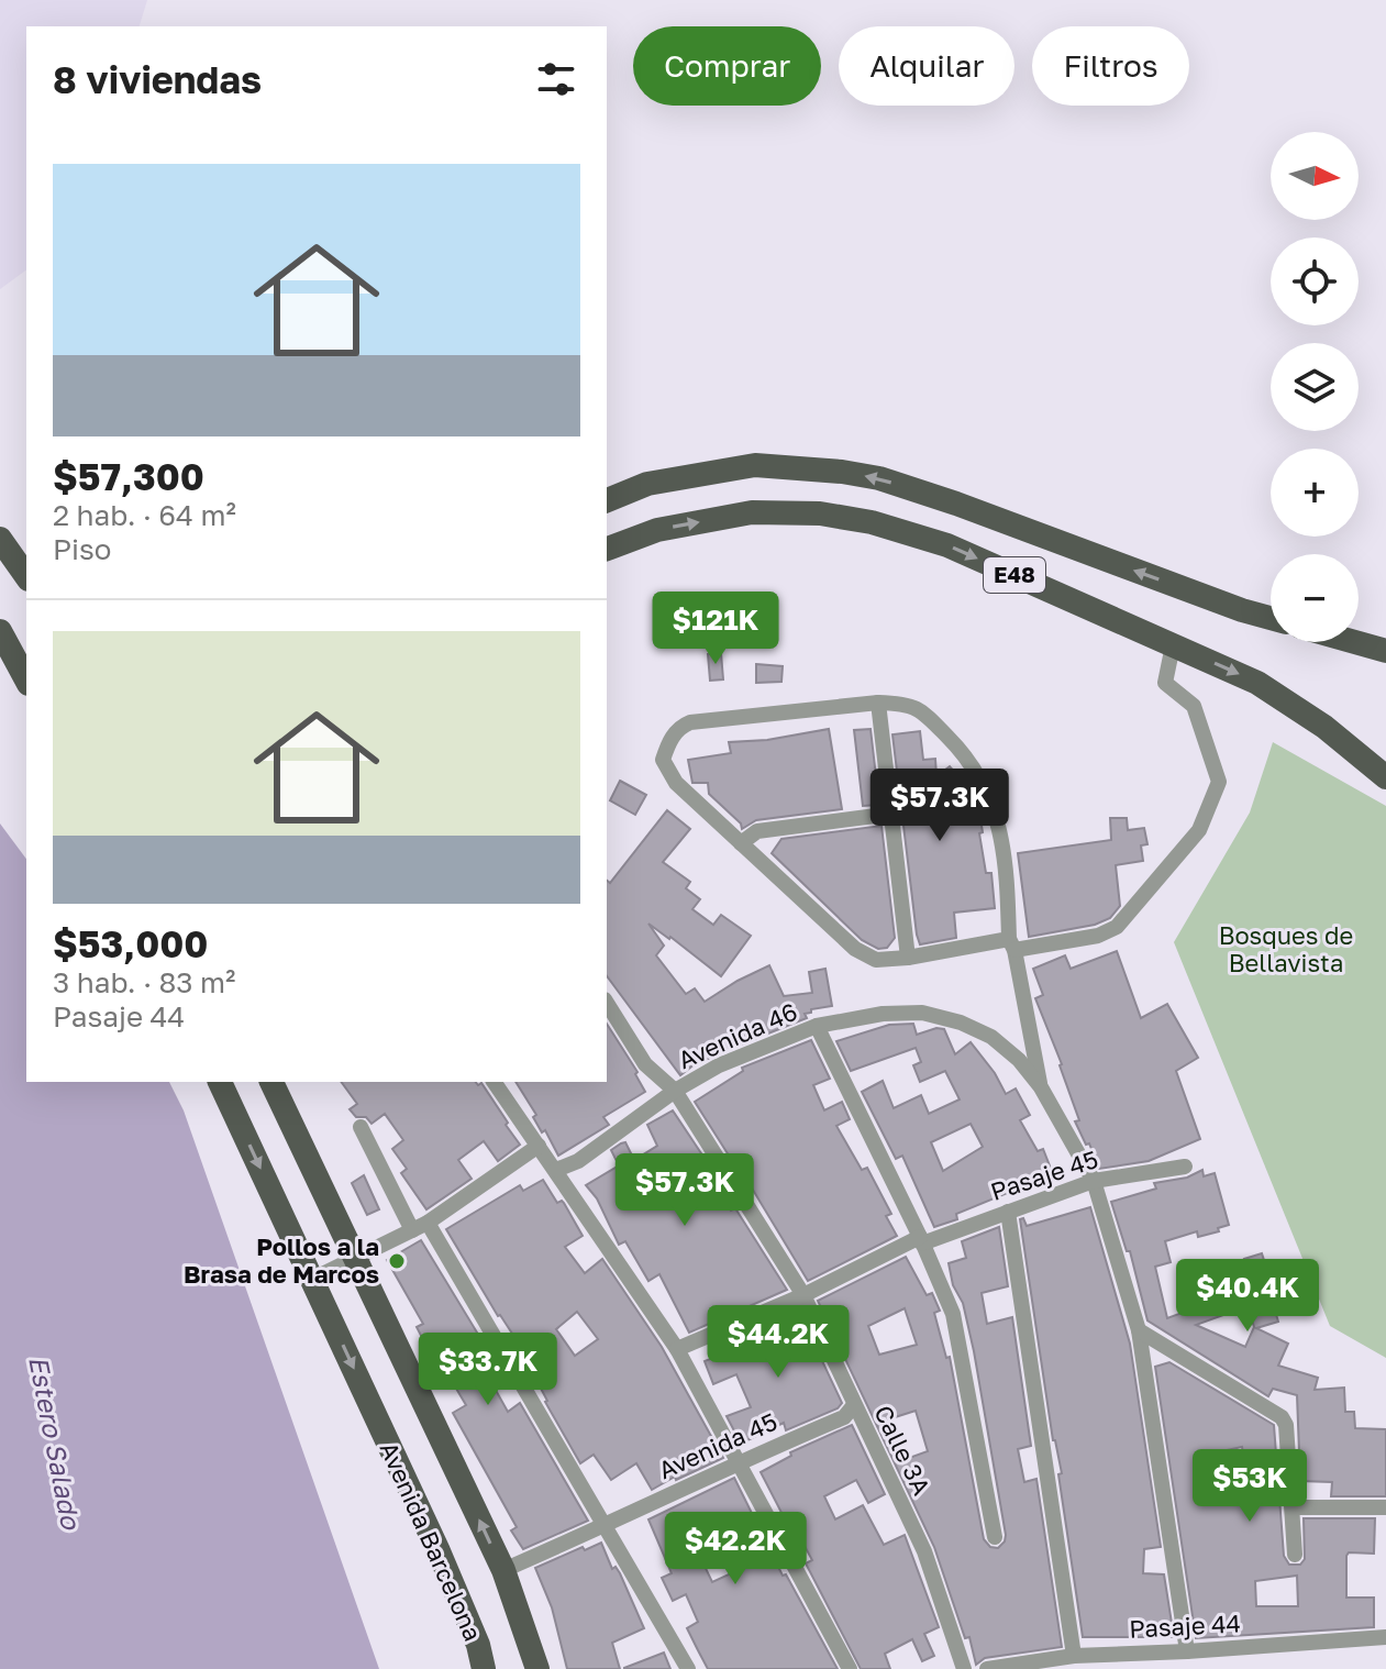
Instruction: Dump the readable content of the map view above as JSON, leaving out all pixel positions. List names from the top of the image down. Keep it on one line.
{"streets":{"main road":["E48","Avenida Barcelona"],"street":["Avenida 46","Pasaje 45","Avenida 45","Calle 3A","Pasaje 44"]},"crossings":[["Avenida 46","Pasaje 45"],["Avenida 46","Calle 3A"],["Avenida 46","Pasaje 44"],["Pasaje 45","Calle 3A"],["Avenida 45","Calle 3A"]],"water":["Estero Salado"],"parks":["Bosques de Bellavista"],"places":["Pollos a la Brasa de Marcos"],"north":"right","page":{"chip":["Comprar","Alquilar","Filtros"],"heading":"8 viviendas","map_buttons":["+","−"],"list":[{"name":"$57,300","note":"2 hab. · 64 m² · Piso"},{"name":"$53,000","note":"3 hab. · 83 m² · Pasaje 44"}],"price":["$121K","$57.3K","$57.3K","$40.4K","$44.2K","$33.7K","$53K","$42.2K"]}}
